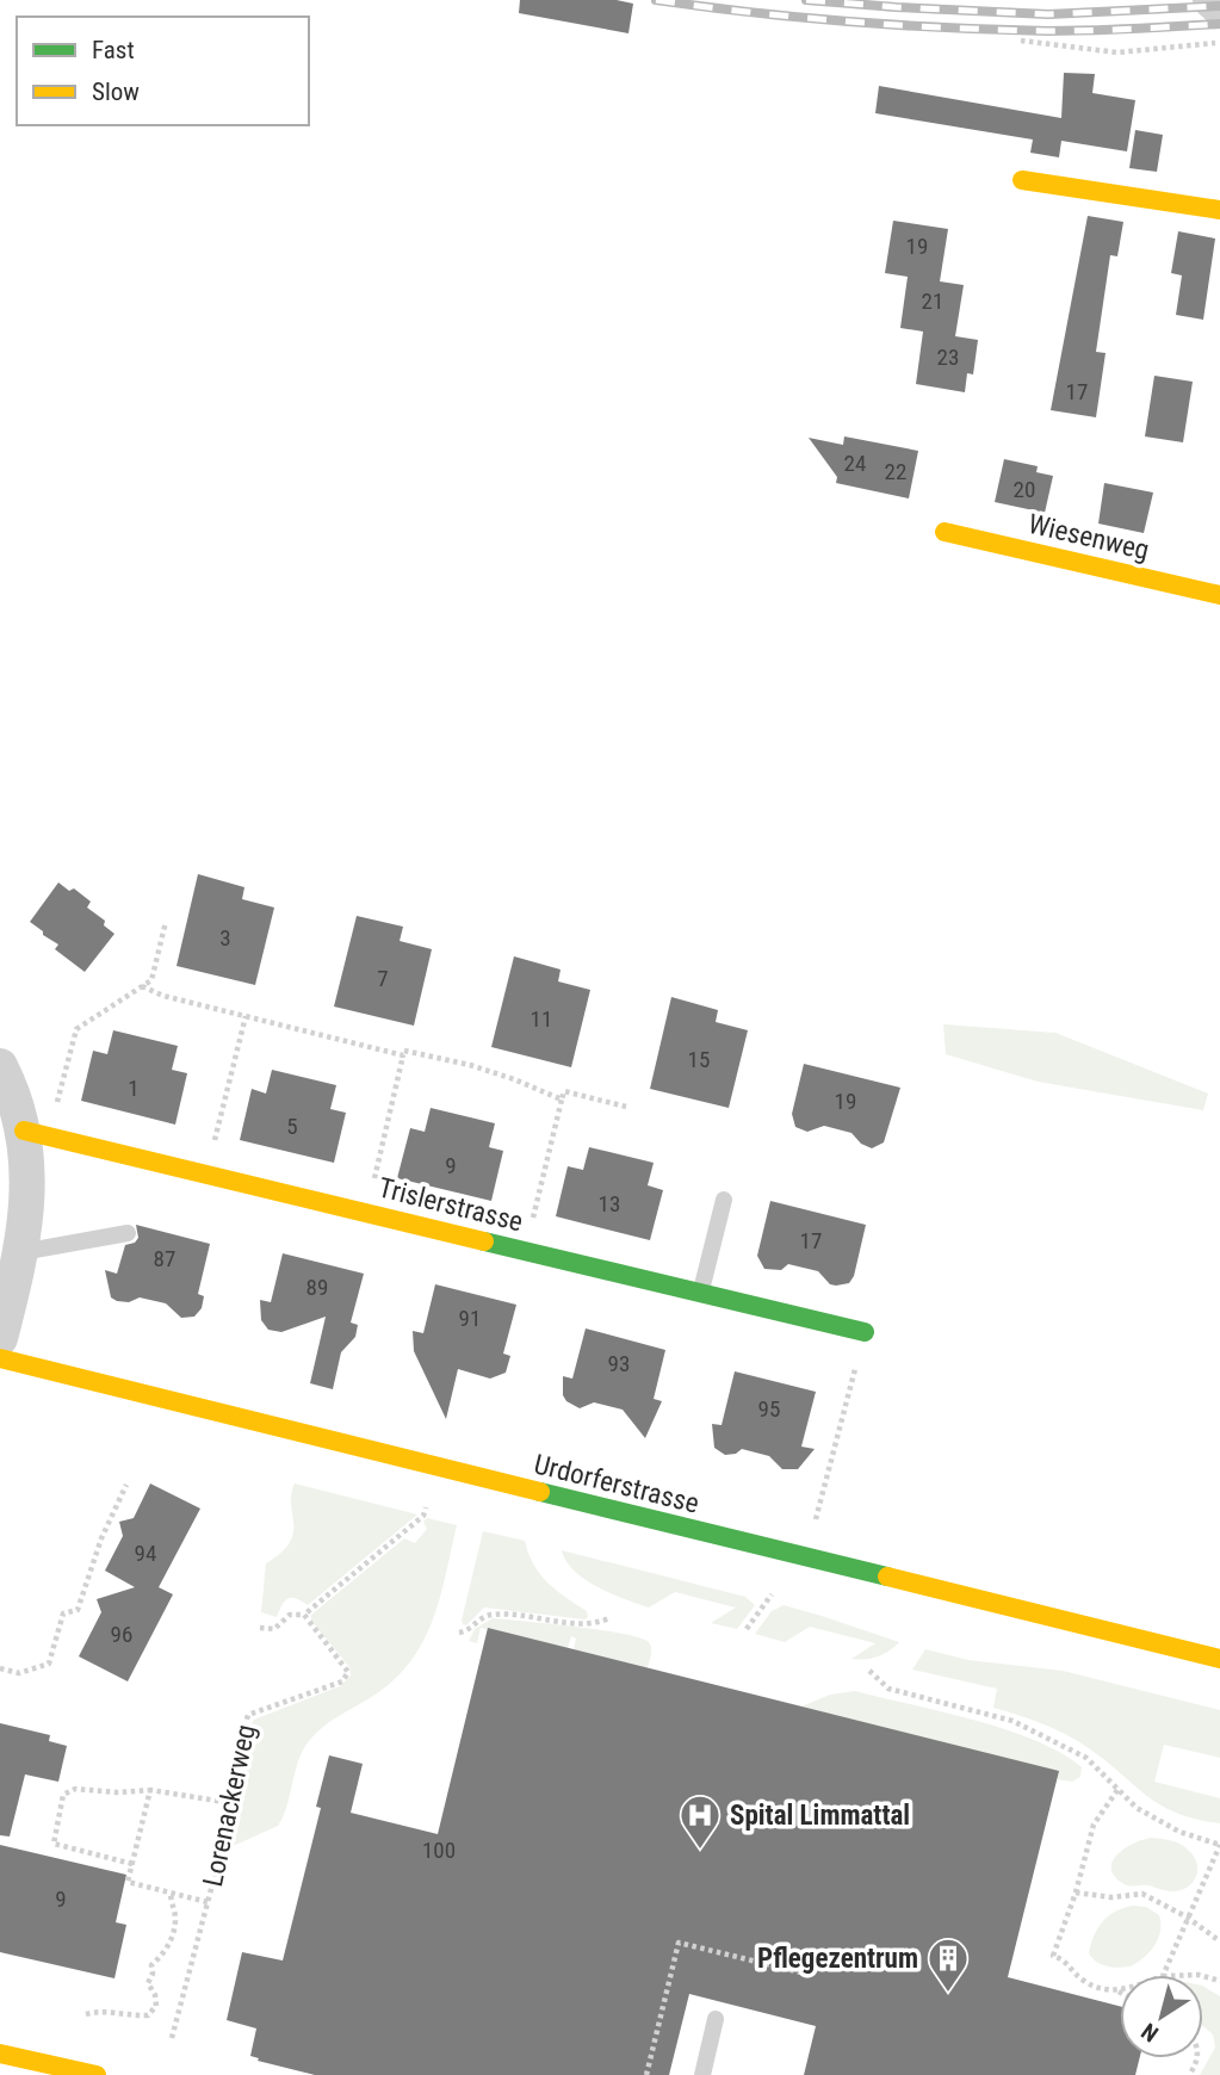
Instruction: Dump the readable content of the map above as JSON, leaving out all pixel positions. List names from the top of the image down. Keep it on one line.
{"streets":{"street":["Wiesenweg","Trislerstrasse","Urdorferstrasse"],"path":["Lorenackerweg"]},"places":{"hospital":["Spital Limmattal"],"building":["Pflegezentrum"]},"house_numbers":["19","21","23","17","24","22","20","3","7","11","15","1","19","5","9","13","17","87","89","91","93","95","94","96","100","9"],"legend":["Fast","Slow"],"north":"bottom left"}
